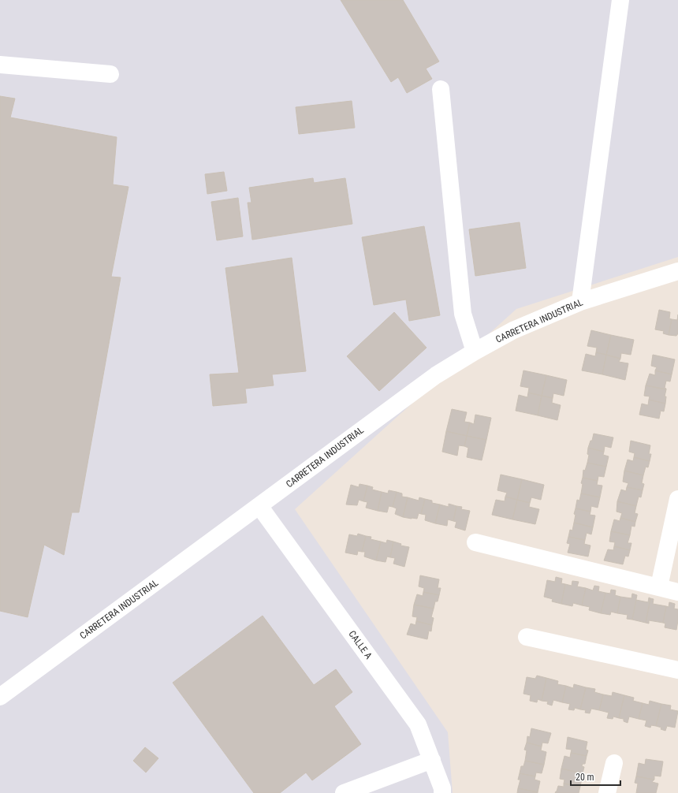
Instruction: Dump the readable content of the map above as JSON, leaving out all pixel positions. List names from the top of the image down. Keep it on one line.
{"streets":{"street":["CARRETERA INDUSTRIAL","CALLE A"]},"crossings":[["CARRETERA INDUSTRIAL","CALLE A"]],"scale_bar":"20 m"}
